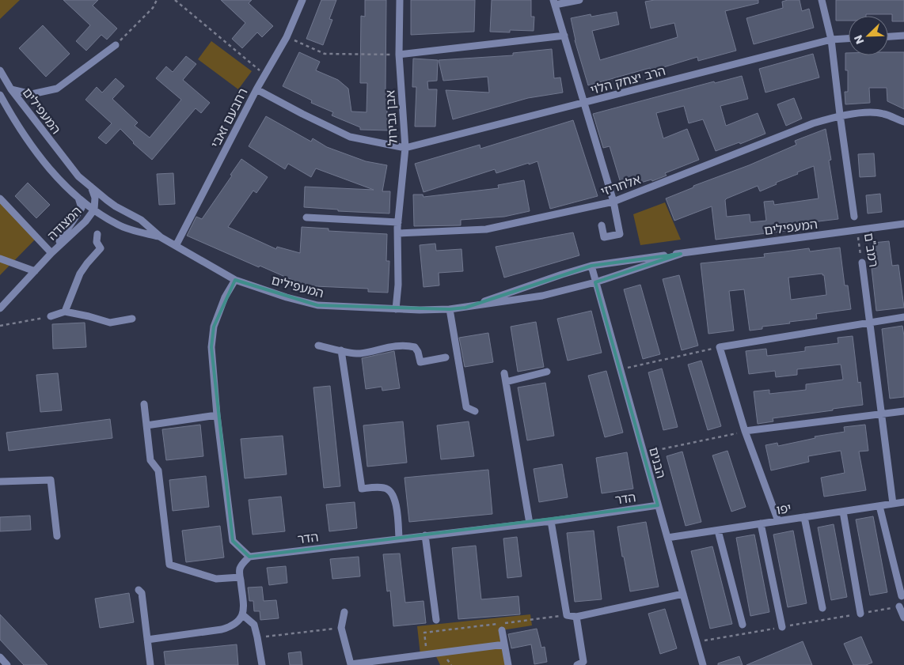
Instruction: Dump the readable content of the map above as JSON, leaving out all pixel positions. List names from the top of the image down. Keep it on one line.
{"streets":{"street":["הרב יצחק הלוי","המעפילים","רחבעם זאבי","אבן גבירול","אלחריזי","המצודה","רמב\"ם","הבנים","הדר","יפו"]},"crossings":[["הרב יצחק הלוי","אבן גבירול"],["הרב יצחק הלוי","רמב\"ם"],["המעפילים","רחבעם זאבי"],["המעפילים","אבן גבירול"],["המעפילים","המצודה"],["המעפילים","רמב\"ם"],["המעפילים","הבנים"],["אבן גבירול","אלחריזי"],["אלחריזי","רמב\"ם"],["רמב\"ם","יפו"],["הבנים","הדר"],["הבנים","יפו"]],"north":"bottom left"}
